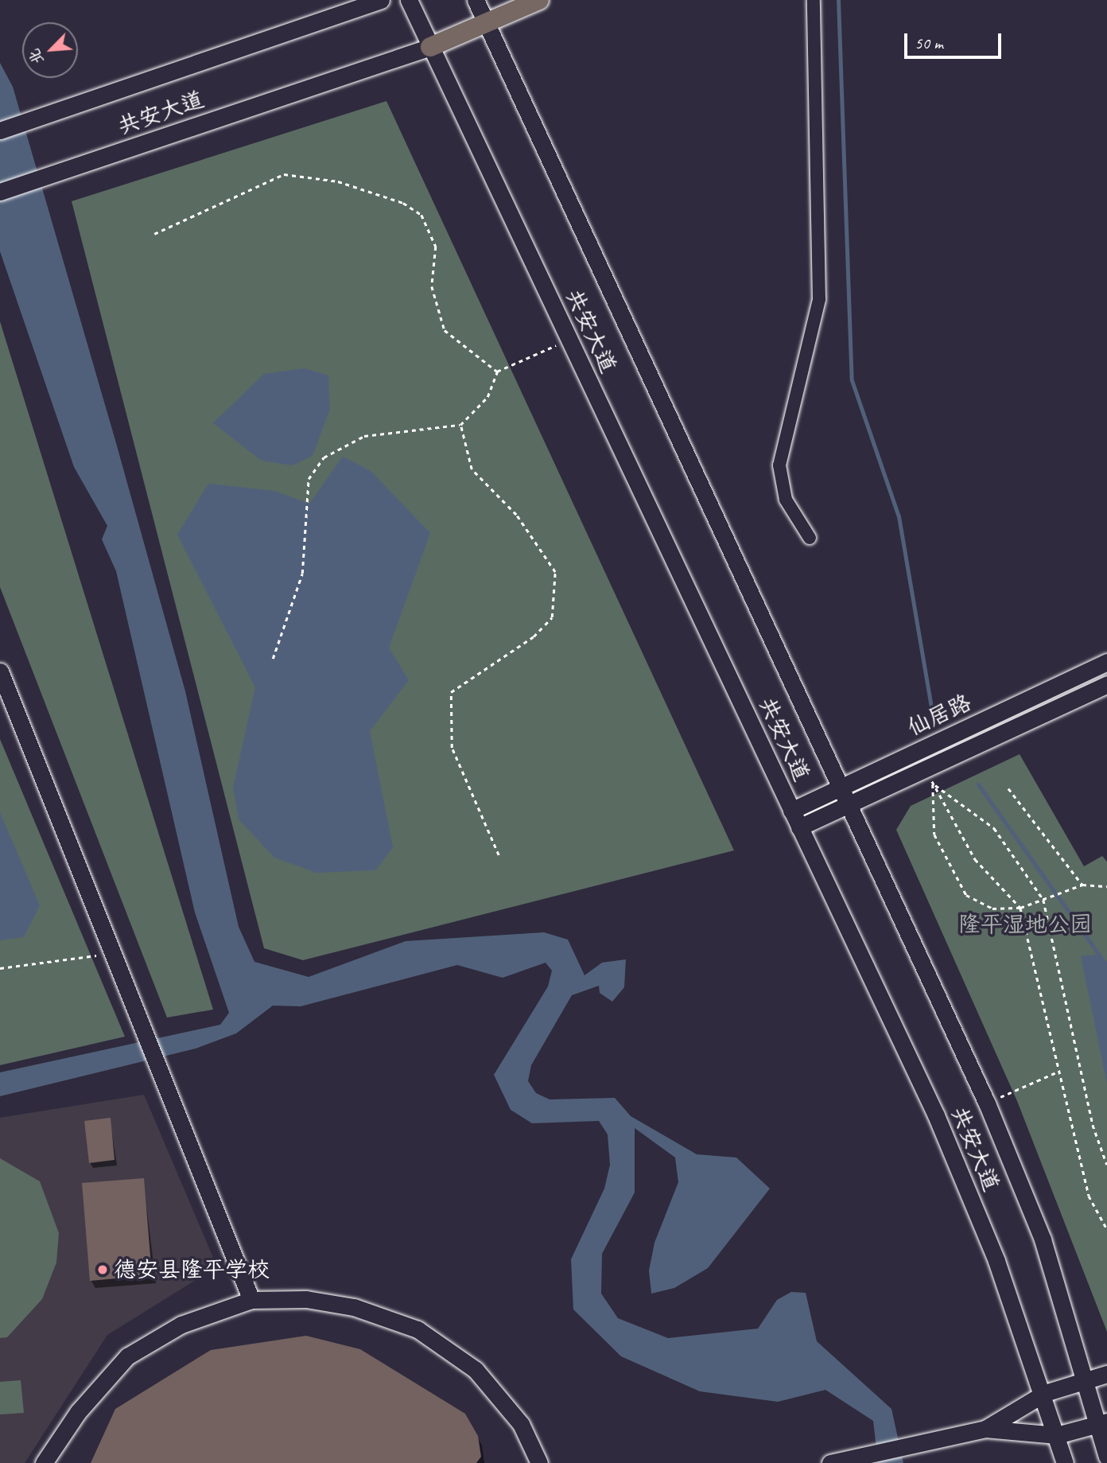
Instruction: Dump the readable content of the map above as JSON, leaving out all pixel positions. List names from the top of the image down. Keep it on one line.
{"streets":{"main road":["共安大道","仙居路"]},"crossings":[["共安大道","仙居路"]],"parks":["隆平湿地公园"],"places":["德安县隆平学校"],"scale_bar":"50 m","north":"bottom left"}
